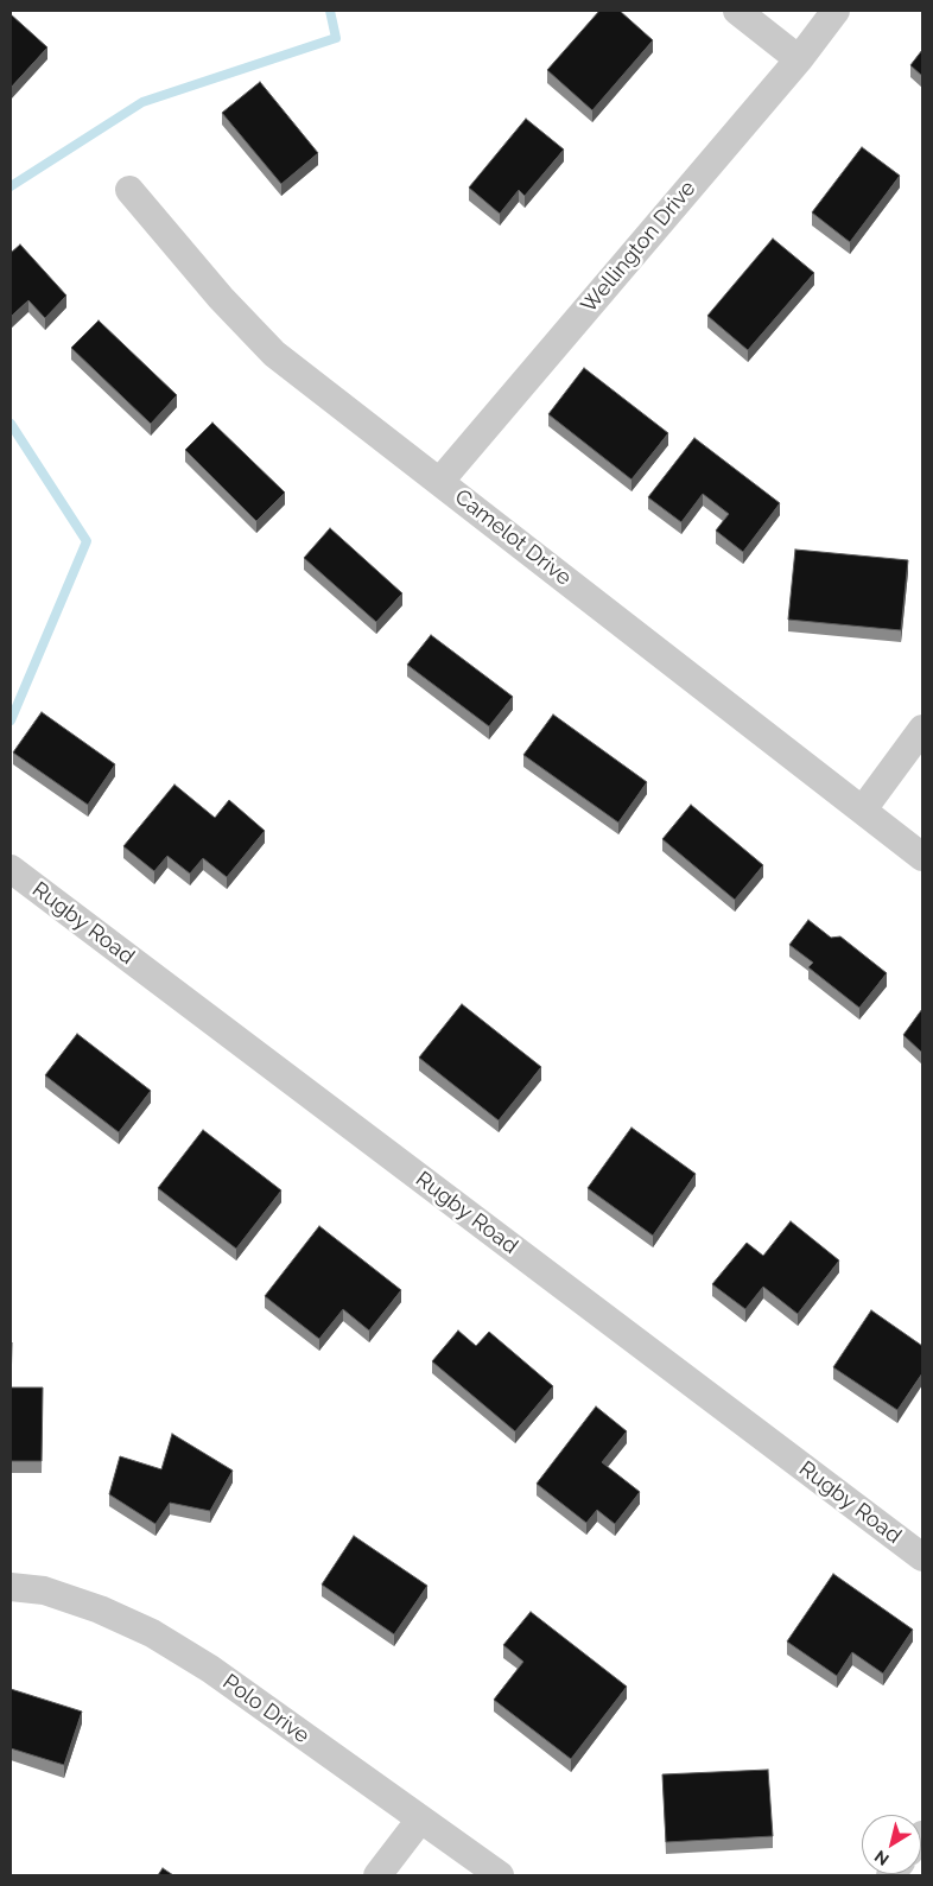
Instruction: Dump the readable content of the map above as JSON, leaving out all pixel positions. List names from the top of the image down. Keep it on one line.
{"streets":{"street":["Wellington Drive","Camelot Drive","Rugby Road","Polo Drive"]},"crossings":[["Wellington Drive","Camelot Drive"]],"north":"bottom left"}
